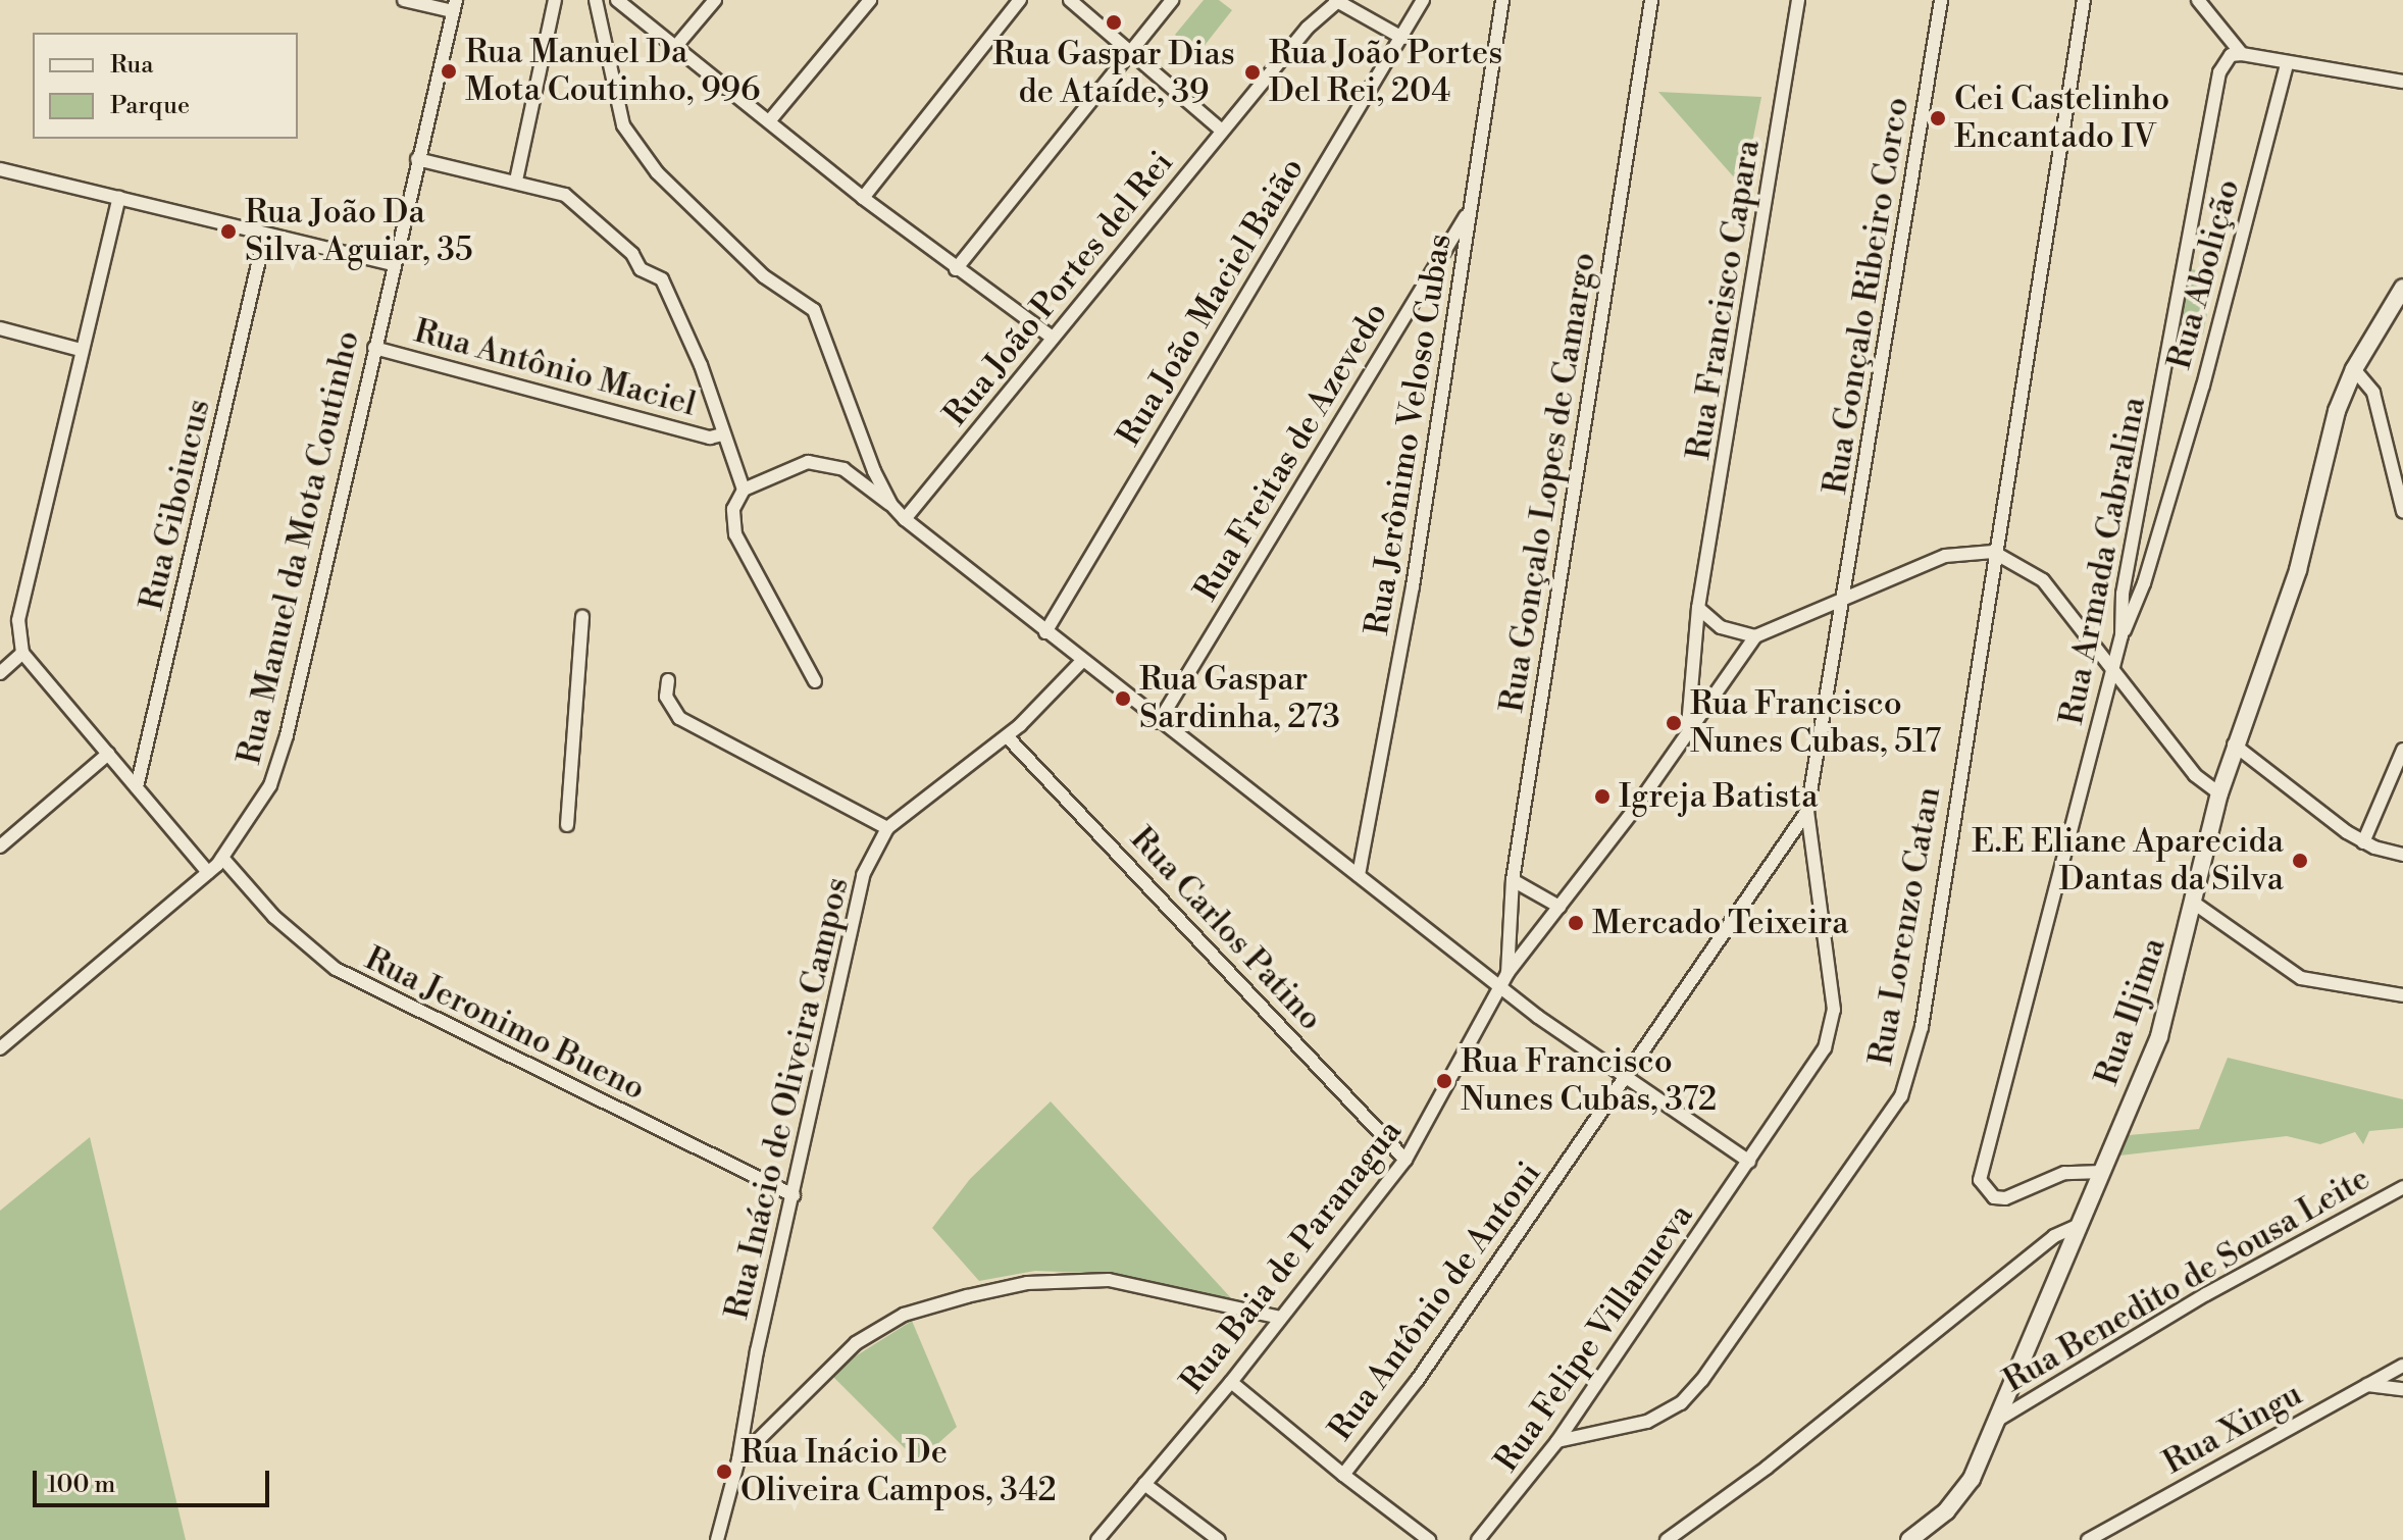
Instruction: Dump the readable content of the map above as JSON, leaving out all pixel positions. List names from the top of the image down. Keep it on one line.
{"streets":{"main road":["Rua Iljima"],"street":["Rua Abolição","Rua João Portes del Rei","Rua Gonçalo Ribeiro Corco","Rua Francisco Capara","Rua João Maciel Baião","Rua Antônio Maciel","Rua Jerônimo Veloso Cubas","Rua Freitas de Azevedo","Rua Gonçalo Lopes de Camargo","Rua Giboiucus","Rua Manuel da Mota Coutinho","Rua Armada Cabralina","Rua Lorenzo Catan","Rua Carlos Patino","Rua Jeronimo Bueno","Rua Inácio de Oliveira Campos","Rua Baia de Paranagua","Rua Benedito de Sousa Leite","Rua Antônio de Antoni","Rua Felipe Villanueva","Rua Xingu"]},"crossings":[["Rua Abolição","Rua Armada Cabralina"],["Rua João Portes del Rei","Rua João Maciel Baião"],["Rua Gonçalo Ribeiro Corco","Rua Antônio de Antoni"],["Rua Gonçalo Ribeiro Corco","Rua Felipe Villanueva"],["Rua Francisco Capara","Rua Baia de Paranagua"],["Rua Antônio Maciel","Rua Manuel da Mota Coutinho"],["Rua Jerônimo Veloso Cubas","Rua Freitas de Azevedo"],["Rua Gonçalo Lopes de Camargo","Rua Baia de Paranagua"],["Rua Manuel da Mota Coutinho","Rua Jeronimo Bueno"],["Rua Armada Cabralina","Rua Iljima"],["Rua Lorenzo Catan","Rua Felipe Villanueva"],["Rua Carlos Patino","Rua Inácio de Oliveira Campos"],["Rua Carlos Patino","Rua Baia de Paranagua"],["Rua Iljima","Rua Benedito de Sousa Leite"],["Rua Jeronimo Bueno","Rua Inácio de Oliveira Campos"],["Rua Baia de Paranagua","Rua Antônio de Antoni"],["Rua Antônio de Antoni","Rua Felipe Villanueva"]],"places":["Rua Gaspar Dias de Ataíde, 39","Rua Manuel Da Mota Coutinho, 996","Rua João Portes Del Rei, 204","Cei Castelinho Encantado IV","Rua João Da Silva Aguiar, 35","Rua Gaspar Sardinha, 273","Rua Francisco Nunes Cubas, 517","Igreja Batista","E.E Eliane Aparecida Dantas da Silva","Mercado Teixeira","Rua Francisco Nunes Cubas, 372","Rua Inácio De Oliveira Campos, 342"],"legend":["Rua","Parque"],"scale_bar":"100 m"}
